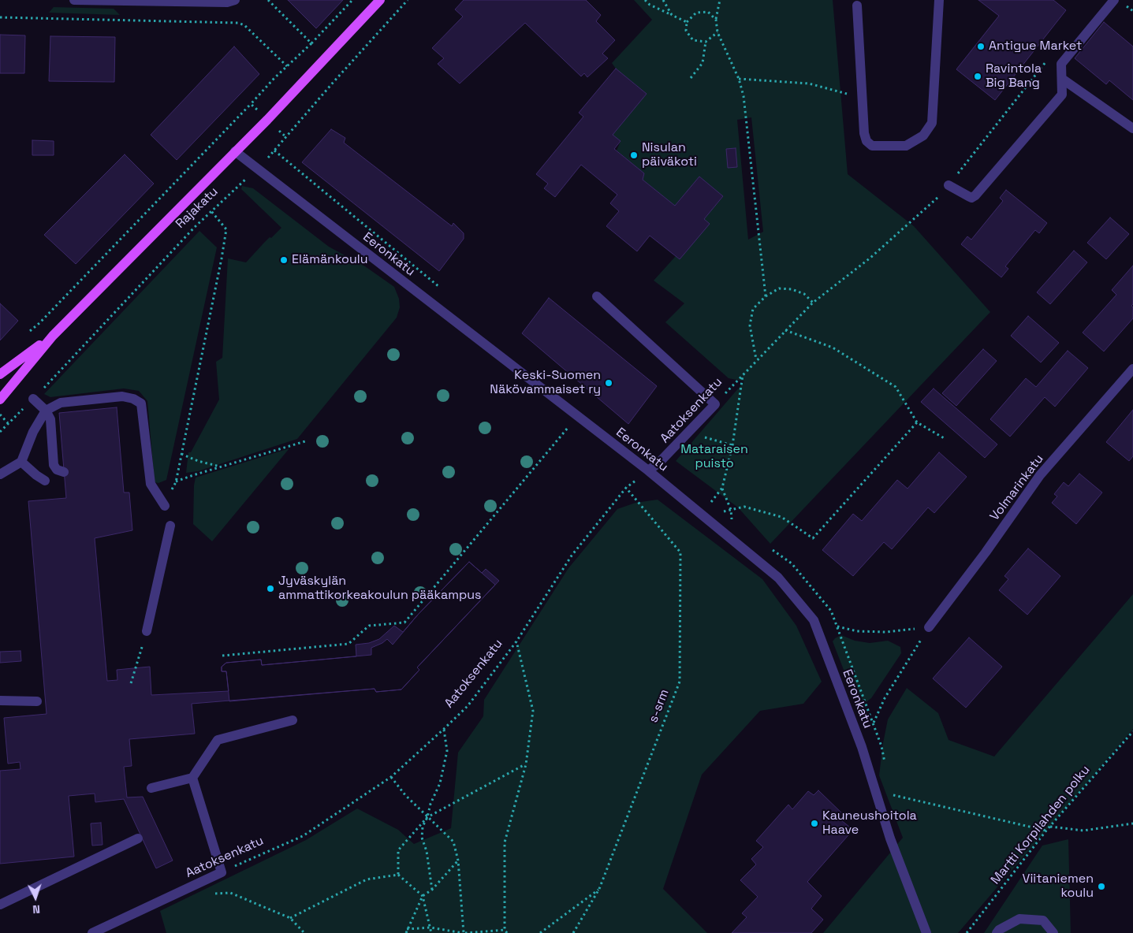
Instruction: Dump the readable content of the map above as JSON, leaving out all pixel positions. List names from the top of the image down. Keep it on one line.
{"streets":{"main road":["Rajakatu"],"street":["Eeronkatu","Aatoksenkatu","Volmarinkatu"],"path":["s-srm","Martti Korpilahden polku"]},"crossings":[["Rajakatu","Eeronkatu"],["Eeronkatu","Aatoksenkatu"],["Aatoksenkatu","s-srm"]],"parks":["Mataraisen puisto"],"places":["Antigue Market","Ravintola Big Bang","Nisulan päiväkoti","Elämänkoulu","Keski-Suomen Näkövammaiset ry","Jyväskylän ammattikorkeakoulun pääkampus","Kauneushoitola Haave","Viitaniemen koulu"],"north":"bottom"}
